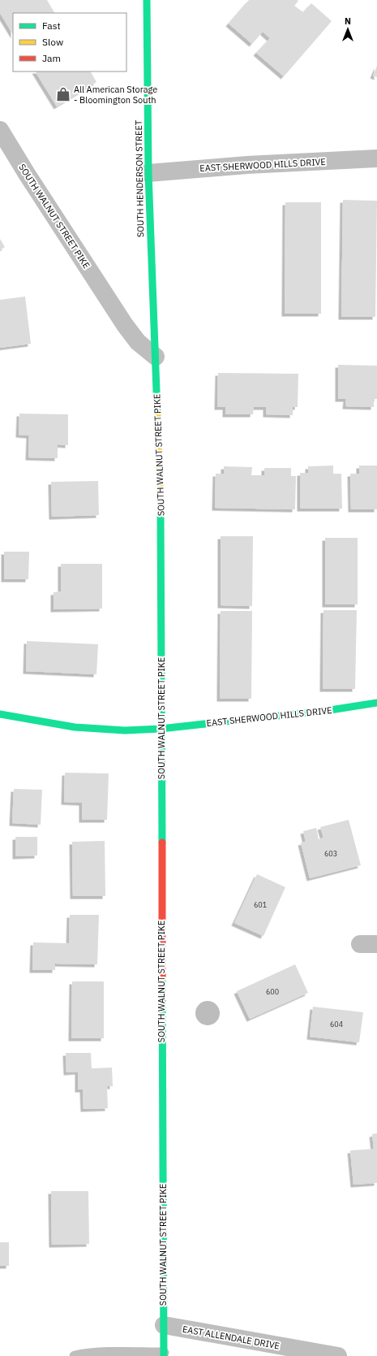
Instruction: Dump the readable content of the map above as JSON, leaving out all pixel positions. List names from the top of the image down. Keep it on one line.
{"streets":{"street":["EAST SHERWOOD HILLS DRIVE","SOUTH HENDERSON STREET","SOUTH WALNUT STREET PIKE","EAST ALLENDALE DRIVE"]},"crossings":[["EAST SHERWOOD HILLS DRIVE","SOUTH HENDERSON STREET"],["EAST SHERWOOD HILLS DRIVE","SOUTH WALNUT STREET PIKE"],["SOUTH HENDERSON STREET","SOUTH WALNUT STREET PIKE"],["SOUTH WALNUT STREET PIKE","EAST ALLENDALE DRIVE"]],"places":{"shop":["All American Storage - Bloomington South"]},"house_numbers":["603","601","600","604"],"legend":["Fast","Slow","Jam"],"north":"top"}
